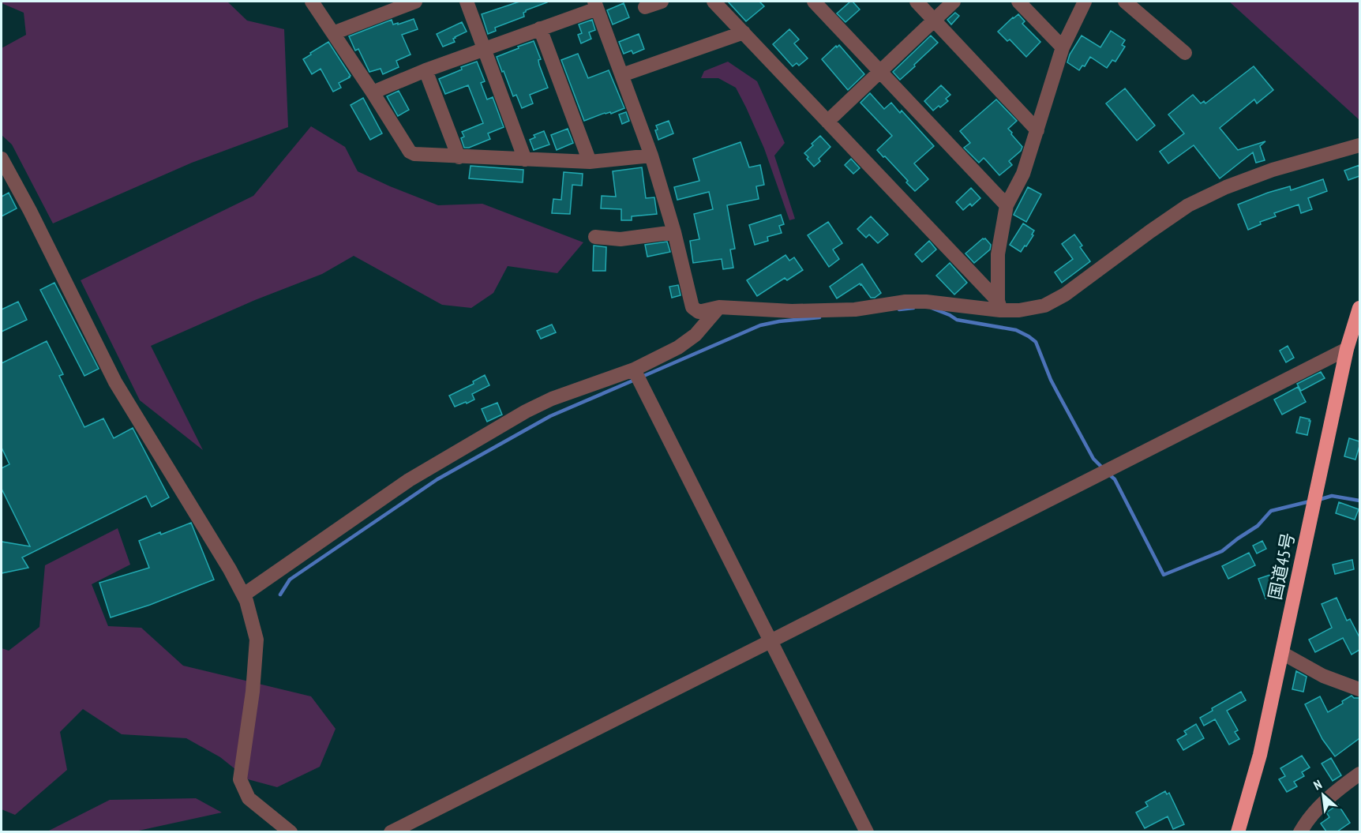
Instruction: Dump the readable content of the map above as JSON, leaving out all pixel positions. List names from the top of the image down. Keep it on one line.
{"streets":{"highway":["国道45号"]},"north":"top left"}
